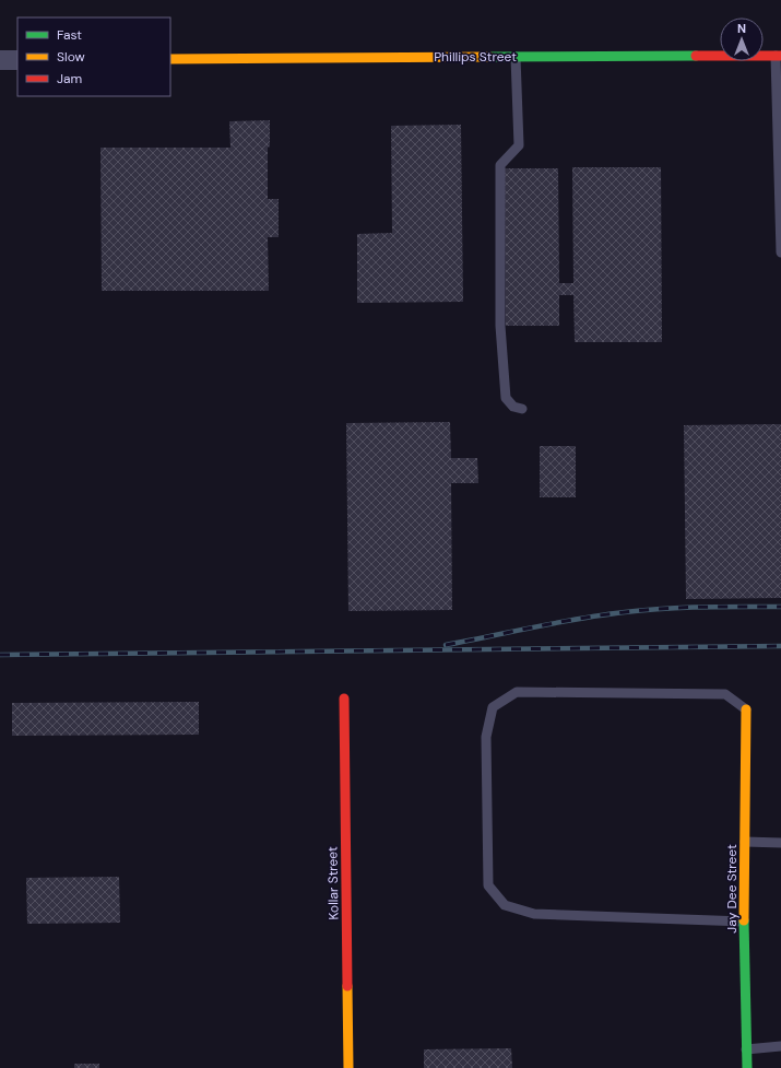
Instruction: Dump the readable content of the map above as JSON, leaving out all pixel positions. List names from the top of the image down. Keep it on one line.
{"streets":{"street":["Phillips Street","Kollar Street","Jay Dee Street"]},"legend":["Fast","Slow","Jam"],"north":"top"}
